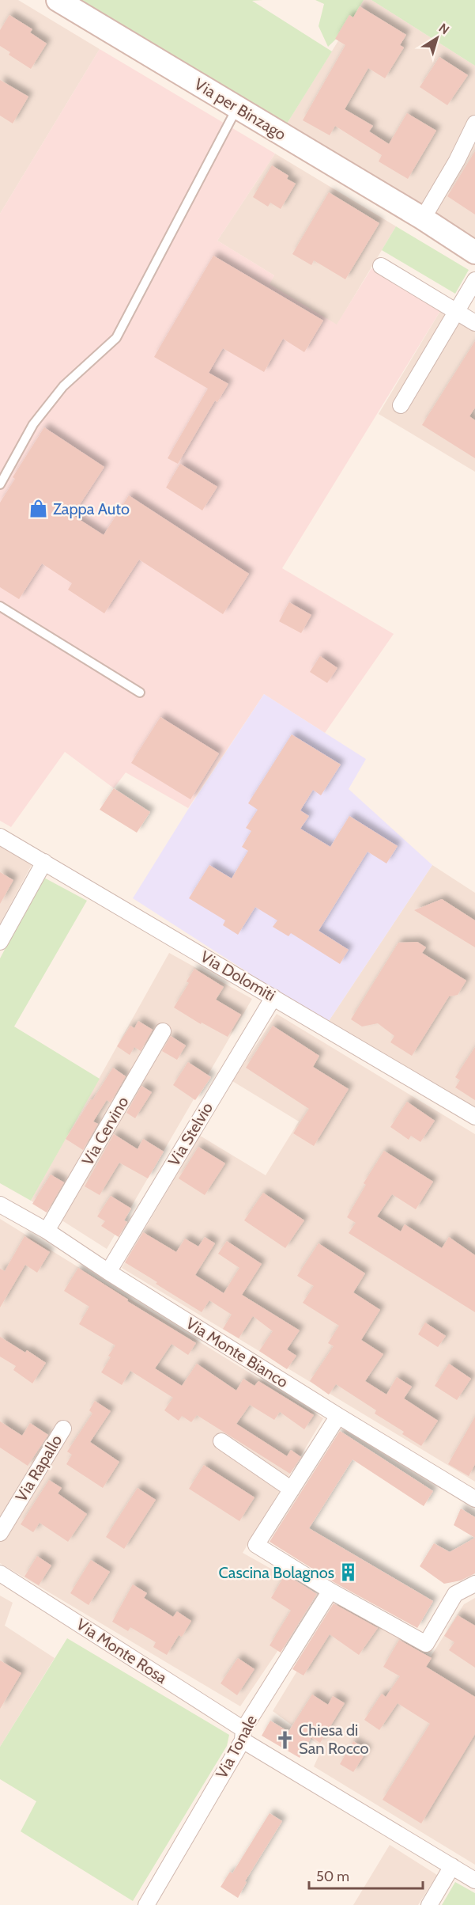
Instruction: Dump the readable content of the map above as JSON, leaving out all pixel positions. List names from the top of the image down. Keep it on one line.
{"streets":{"main road":["Via per Binzago"],"street":["Via Dolomiti","Via Cervino","Via Stelvio","Via Monte Bianco","Via Rapallo","Via Monte Rosa","Via Tonale"]},"crossings":[["Via Dolomiti","Via Stelvio"],["Via Cervino","Via Monte Bianco"],["Via Stelvio","Via Monte Bianco"],["Via Monte Rosa","Via Tonale"]],"places":{"shop":["Zappa Auto"],"building":["Cascina Bolagnos"],"church":["Chiesa di San Rocco"]},"scale_bar":"50 m","north":"top right"}
